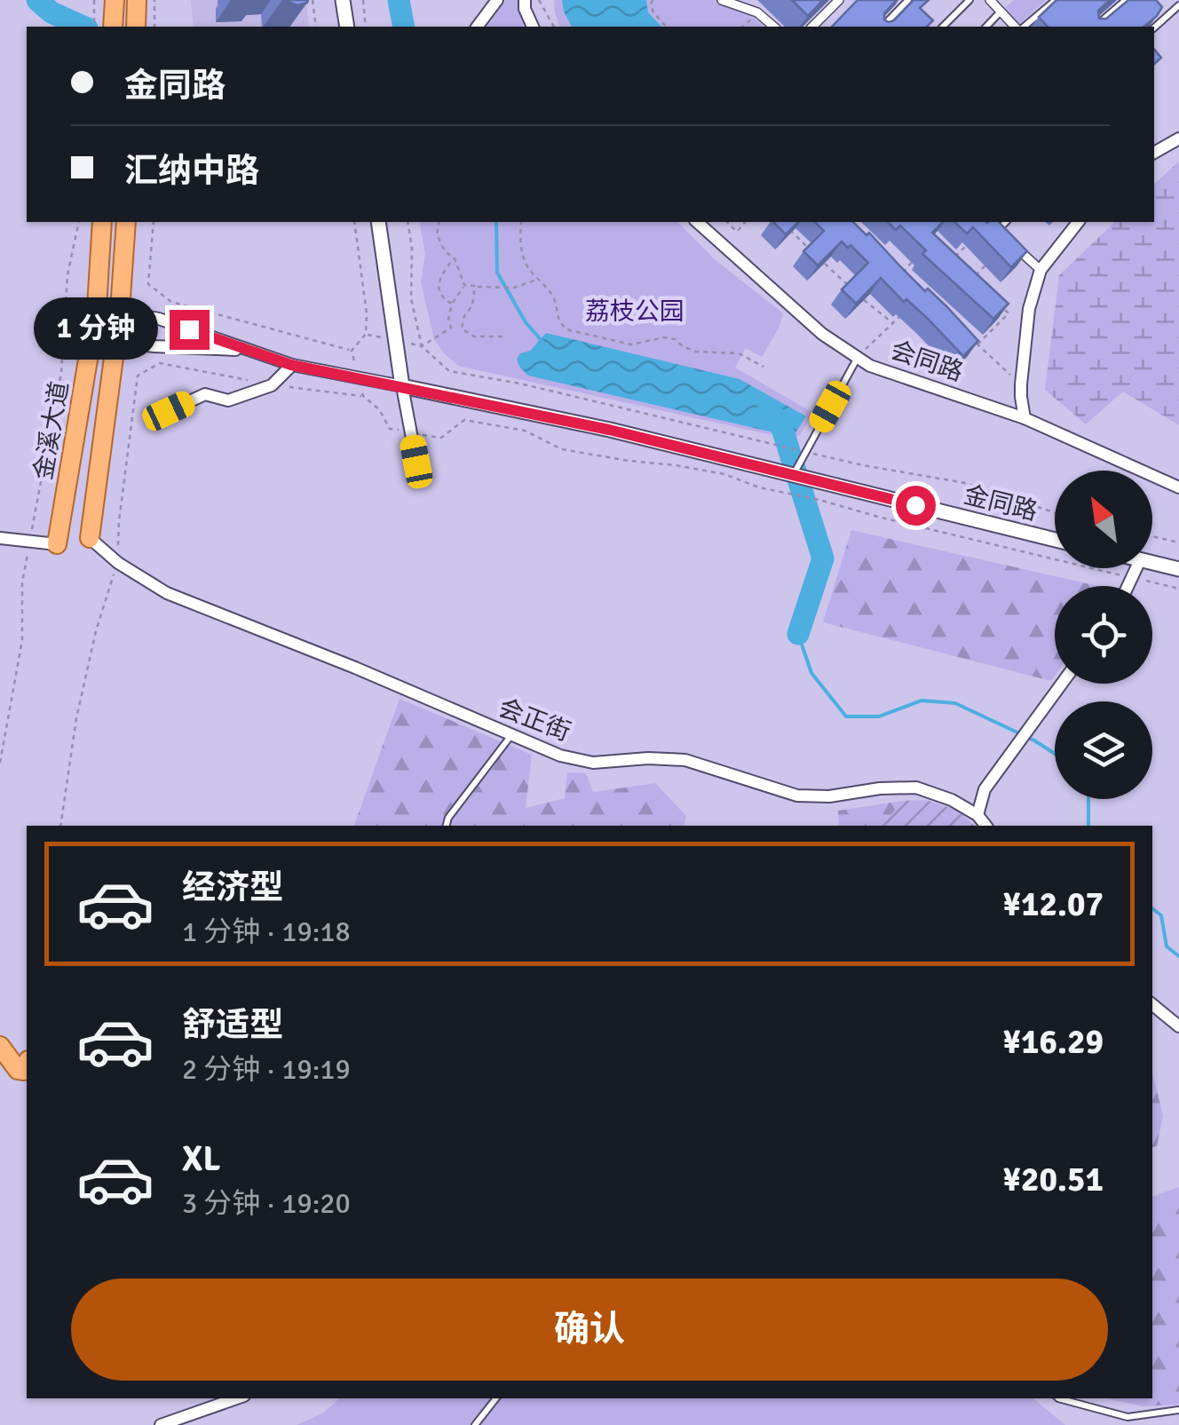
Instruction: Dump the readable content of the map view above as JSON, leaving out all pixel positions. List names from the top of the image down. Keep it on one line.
{"streets":{"main road":["金溪大道"],"street":["会同路","金同路","会正街"]},"crossings":[["金溪大道","会正街"]],"parks":["荔枝公园"],"north":"top left","page":{"banner":["金同路","汇纳中路"],"bubble":"1 分钟","list":[{"name":"经济型","note":"1 分钟 · 19:18","value":"¥12.07"},{"name":"舒适型","note":"2 分钟 · 19:19","value":"¥16.29"},{"name":"XL","note":"3 分钟 · 19:20","value":"¥20.51"}],"buttons":"确认"}}
